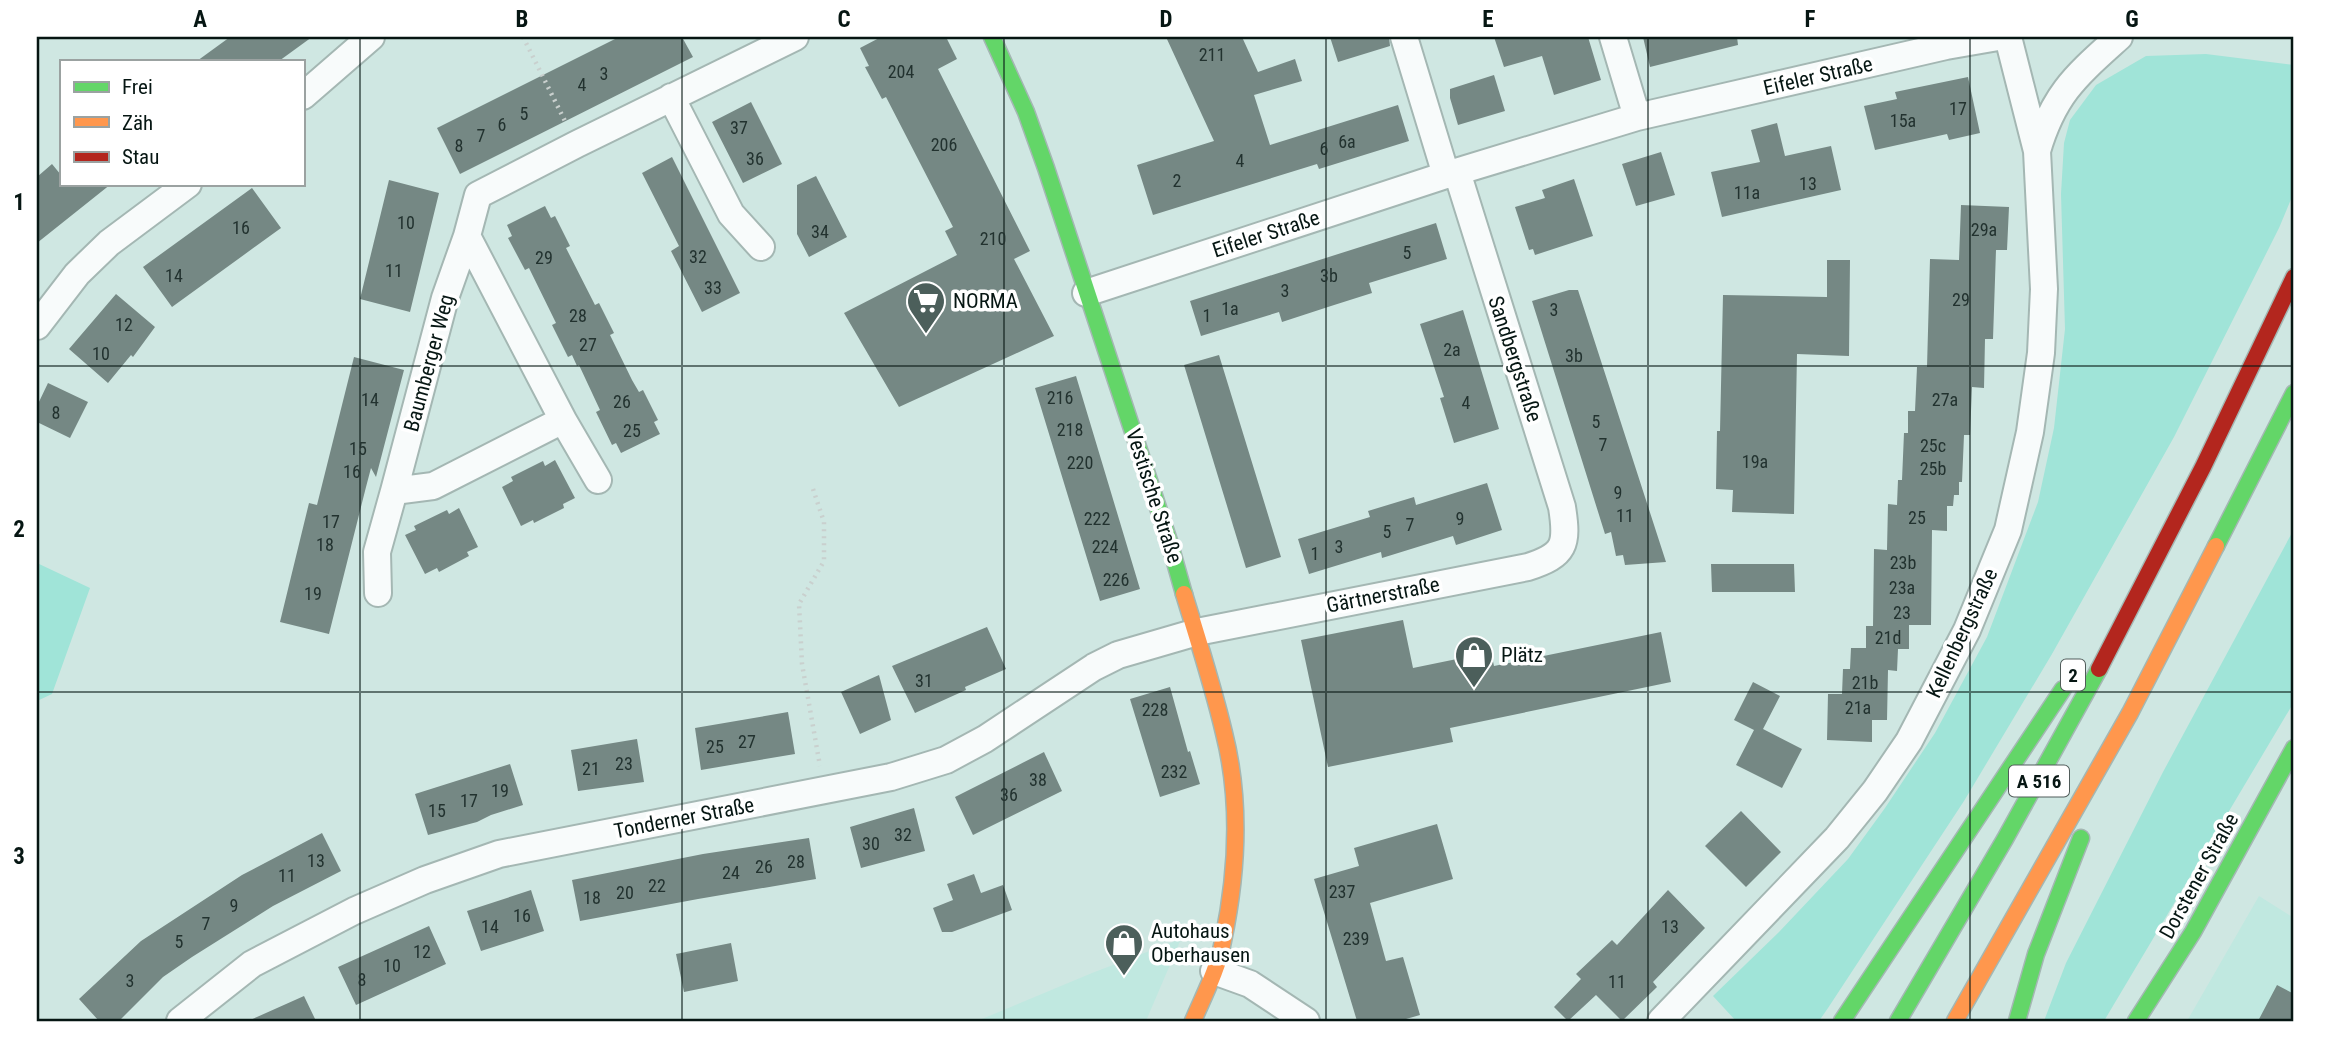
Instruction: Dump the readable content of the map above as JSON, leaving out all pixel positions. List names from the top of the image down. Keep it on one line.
{"streets":{"main road":["Vestische Straße","2","A 516","Dorstener Straße"],"street":["Eifeler Straße","Sandbergstraße","Baumberger Weg","Gärtnerstraße","Kellenbergstraße","Tonderner Straße"]},"crossings":[["Eifeler Straße","Sandbergstraße"],["Eifeler Straße","Vestische Straße"],["Sandbergstraße","Gärtnerstraße"],["Vestische Straße","Gärtnerstraße"],["Vestische Straße","Tonderner Straße"],["Gärtnerstraße","Tonderner Straße"],["2","A 516"]],"places":{"supermarket":["NORMA"],"shop":["Plätz","Autohaus Oberhausen"]},"house_numbers":["211","204","3","4","17","5","15a","6","37","7","6a","206","8","6","36","4","2","13","11a","10","16","29a","34","210","5","32","29","11","14","3b","33","3","29","1a","3","28","1","12","27","2a","10","3b","216","14","27a","26","4","8","5","218","25","7","25c","15","19a","220","25b","16","9","11","25","222","9","17","7","5","18","224","3","1","23b","226","23a","19","23","21d","31","21b","21a","228","27","25","23","21","232","38","19","36","17","15","32","30","13","28","26","24","11","22","237","20","18","9","16","7","14","13","239","5","12","10","8","3","11"],"legend":["Frei","Zäh","Stau"],"grid":{"columns":["A","B","C","D","E","F","G"],"rows":["1","2","3"]}}
